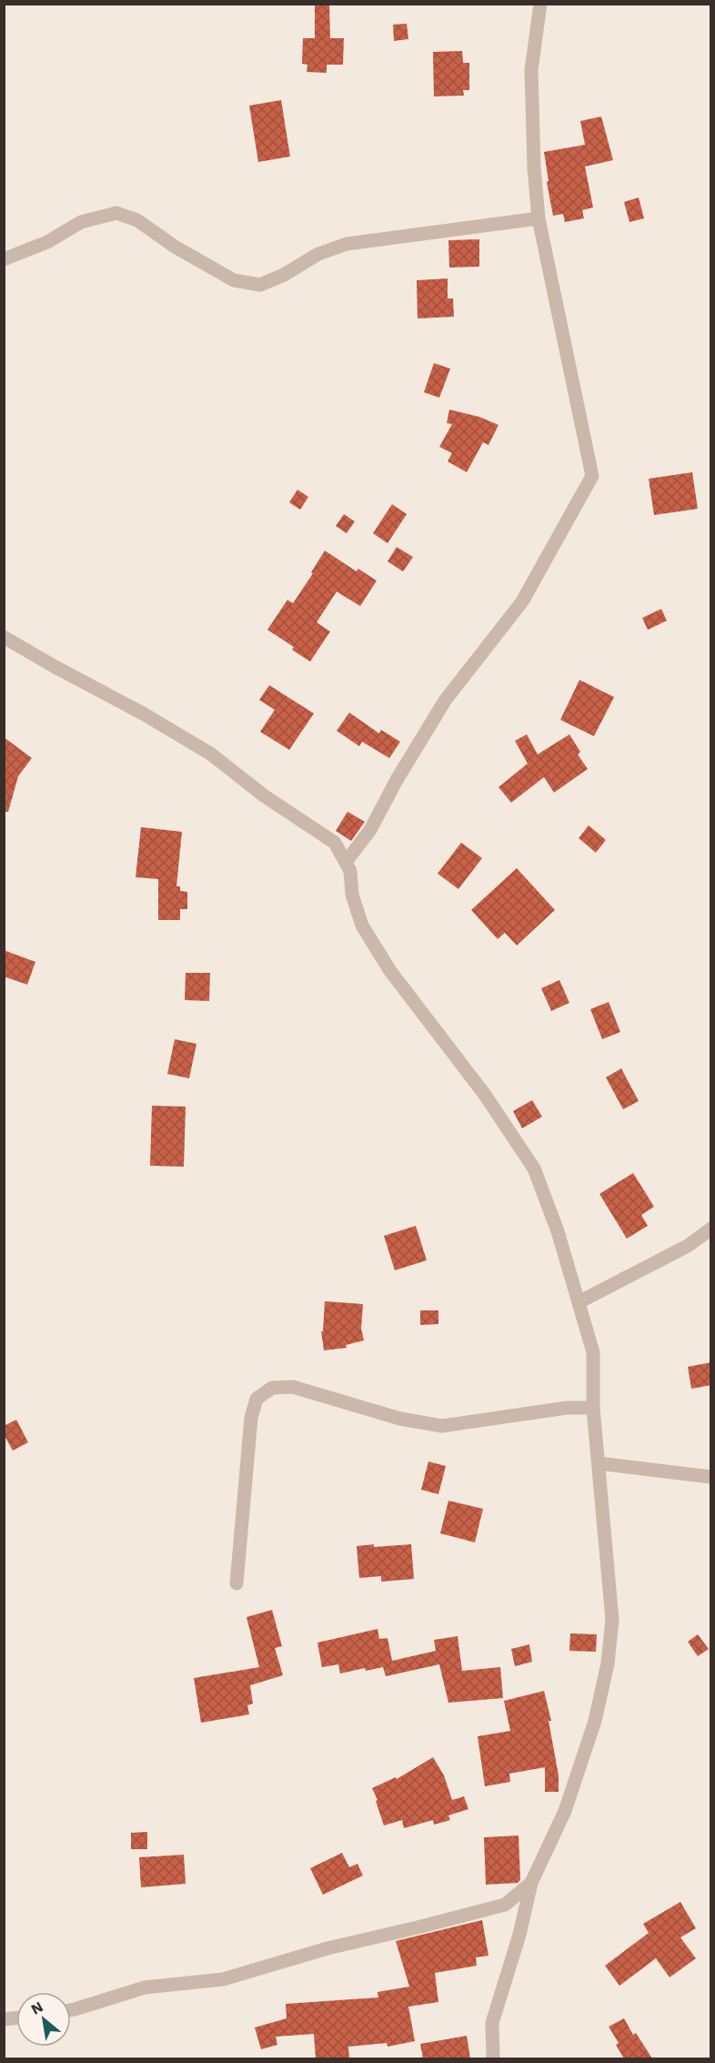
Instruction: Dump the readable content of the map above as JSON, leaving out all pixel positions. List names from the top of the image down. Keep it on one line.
{"north":"top left"}
